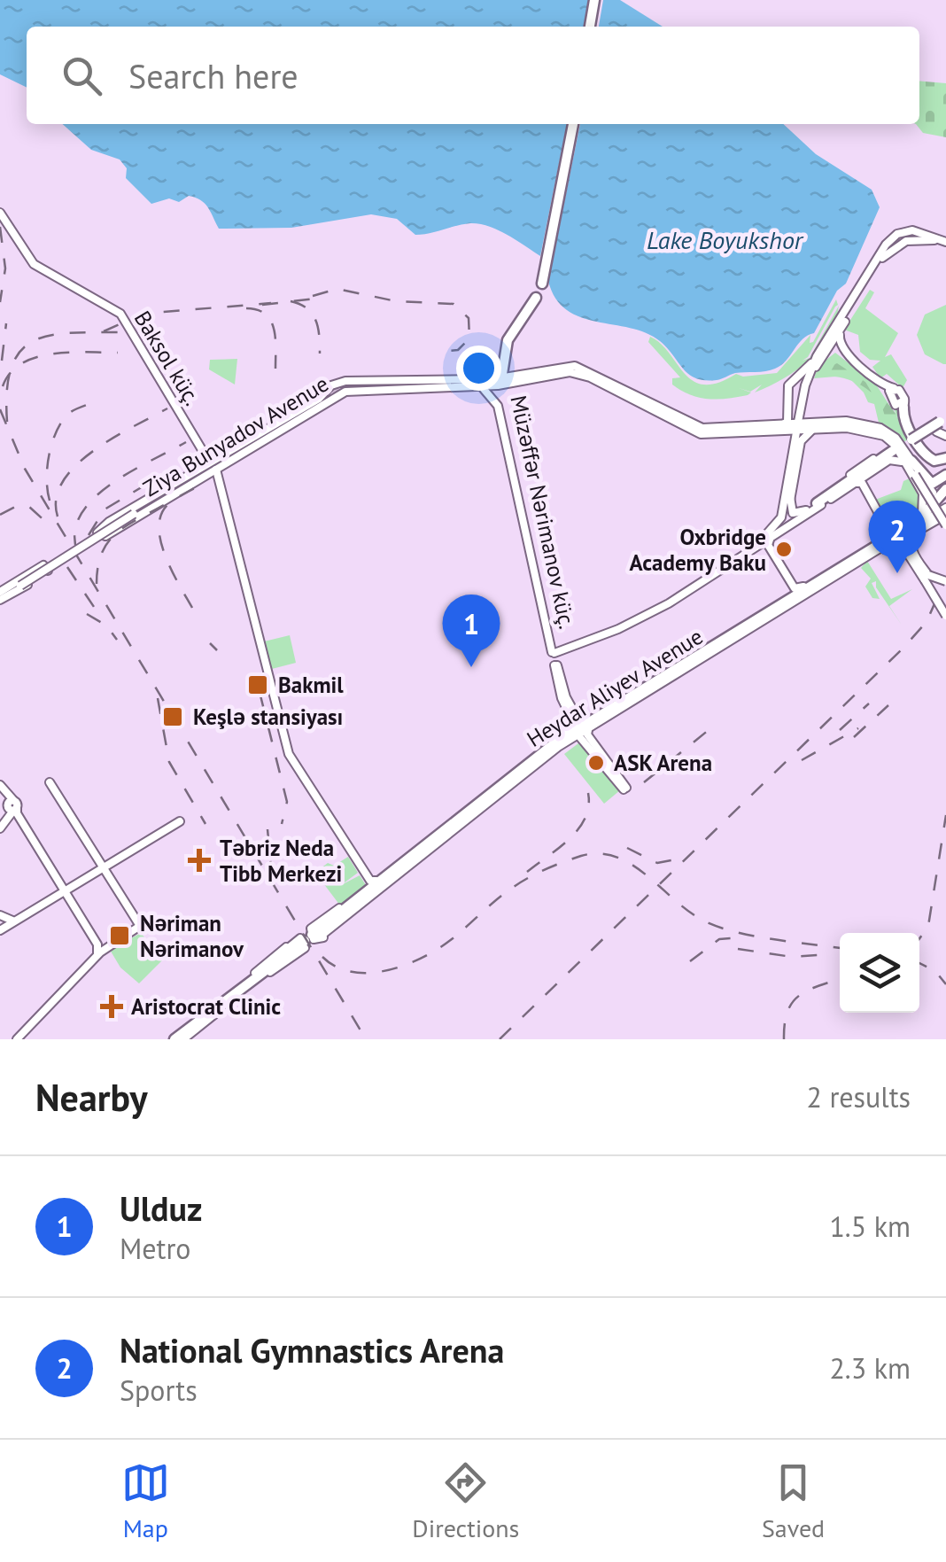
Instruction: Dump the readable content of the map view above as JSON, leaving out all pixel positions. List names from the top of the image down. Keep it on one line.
{"streets":{"highway":["Heydar Aliyev Avenue"],"main road":["Baksol küç.","Ziya Bunyadov Avenue","Müzəffər Nərimanov küç."]},"crossings":[["Ziya Bunyadov Avenue","Müzəffər Nərimanov küç."]],"water":["Lake Boyukshor"],"places":{"other":["Oxbridge Academy Baku","ASK Arena"],"transit":["Bakmil","Keşlə stansiyası","Nəriman Nərimanov"],"health":["Təbriz Neda Tibb Merkezi","Aristocrat Clinic"]},"page":{"search":"Search here","pins":["2","1"],"heading":["Nearby","2 results"],"list":[{"mark":"1","name":"Ulduz","note":"Metro","value":"1.5 km"},{"mark":"2","name":"National Gymnastics Arena","note":"Sports","value":"2.3 km"}],"nav":["Map","Directions","Saved"]}}
